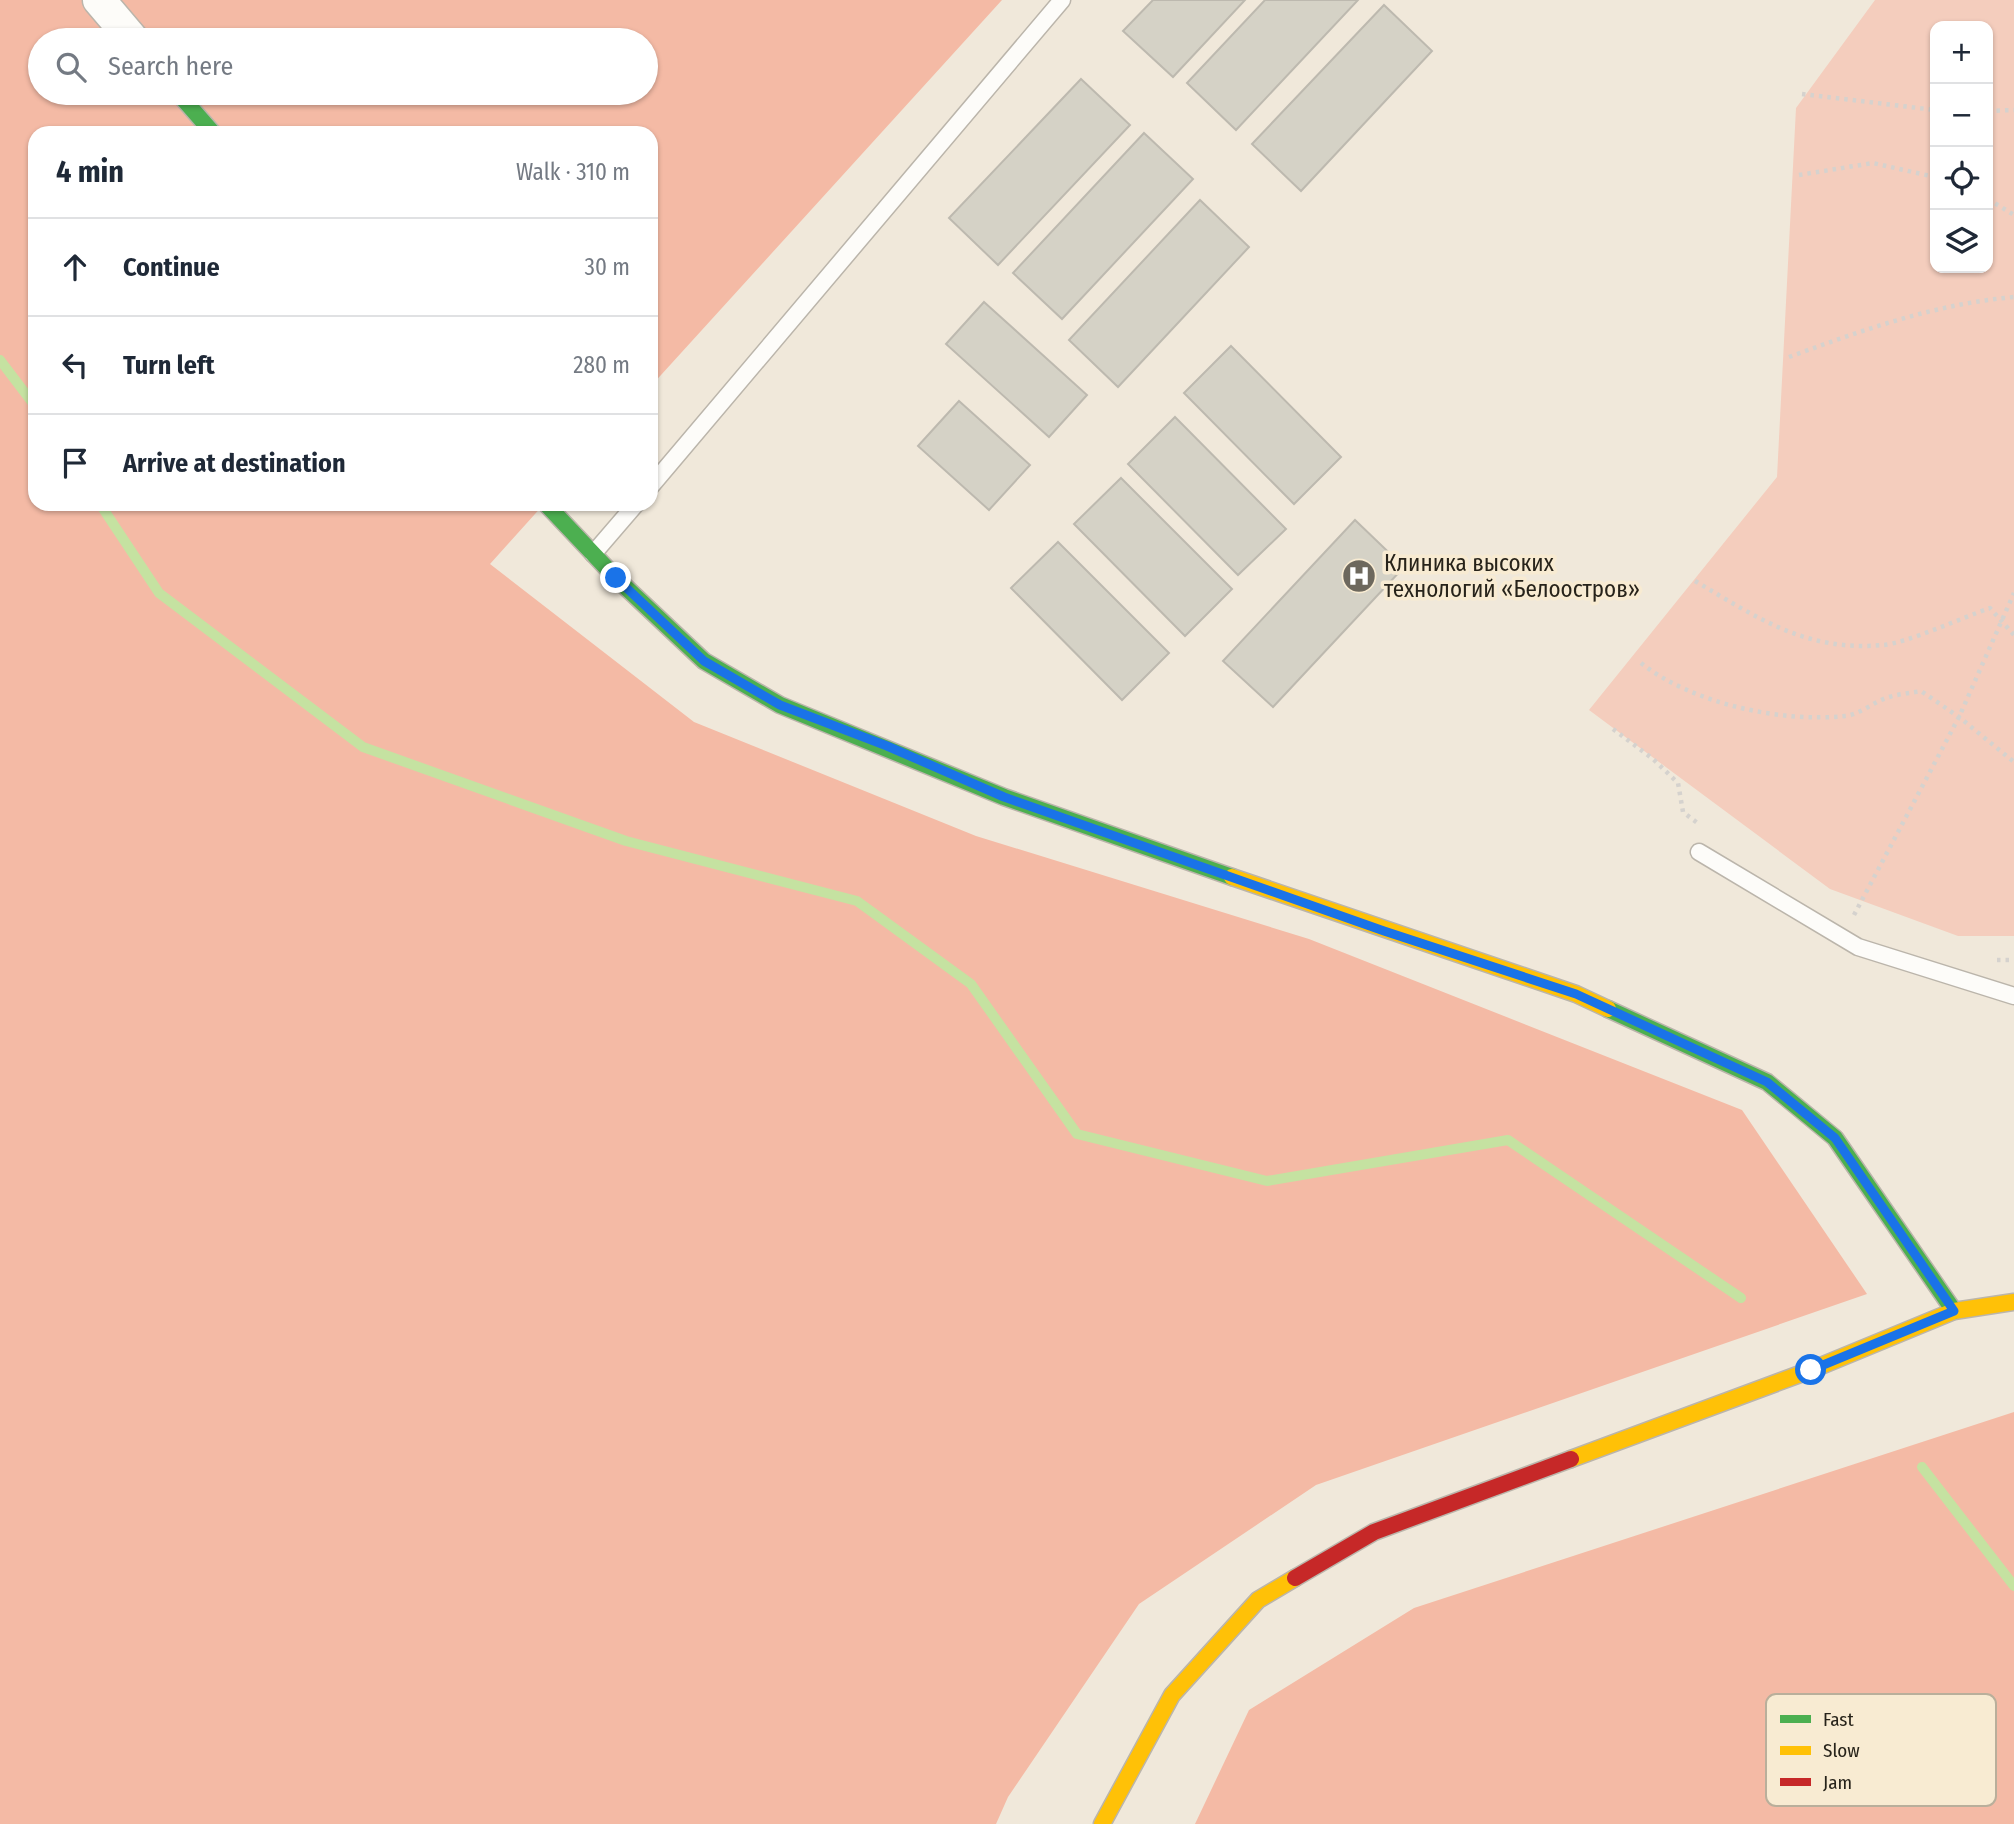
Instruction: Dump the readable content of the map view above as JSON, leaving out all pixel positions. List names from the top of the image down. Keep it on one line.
{"places":{"hospital":["Клиника высоких технологий «Белоостров»"]},"legend":["Fast","Slow","Jam"],"page":{"map_buttons":["+","−"],"search":"Search here","heading":["4 min","Walk · 310 m"],"list":[["Continue","30 m"],["Turn left","280 m"],"Arrive at destination"]}}
